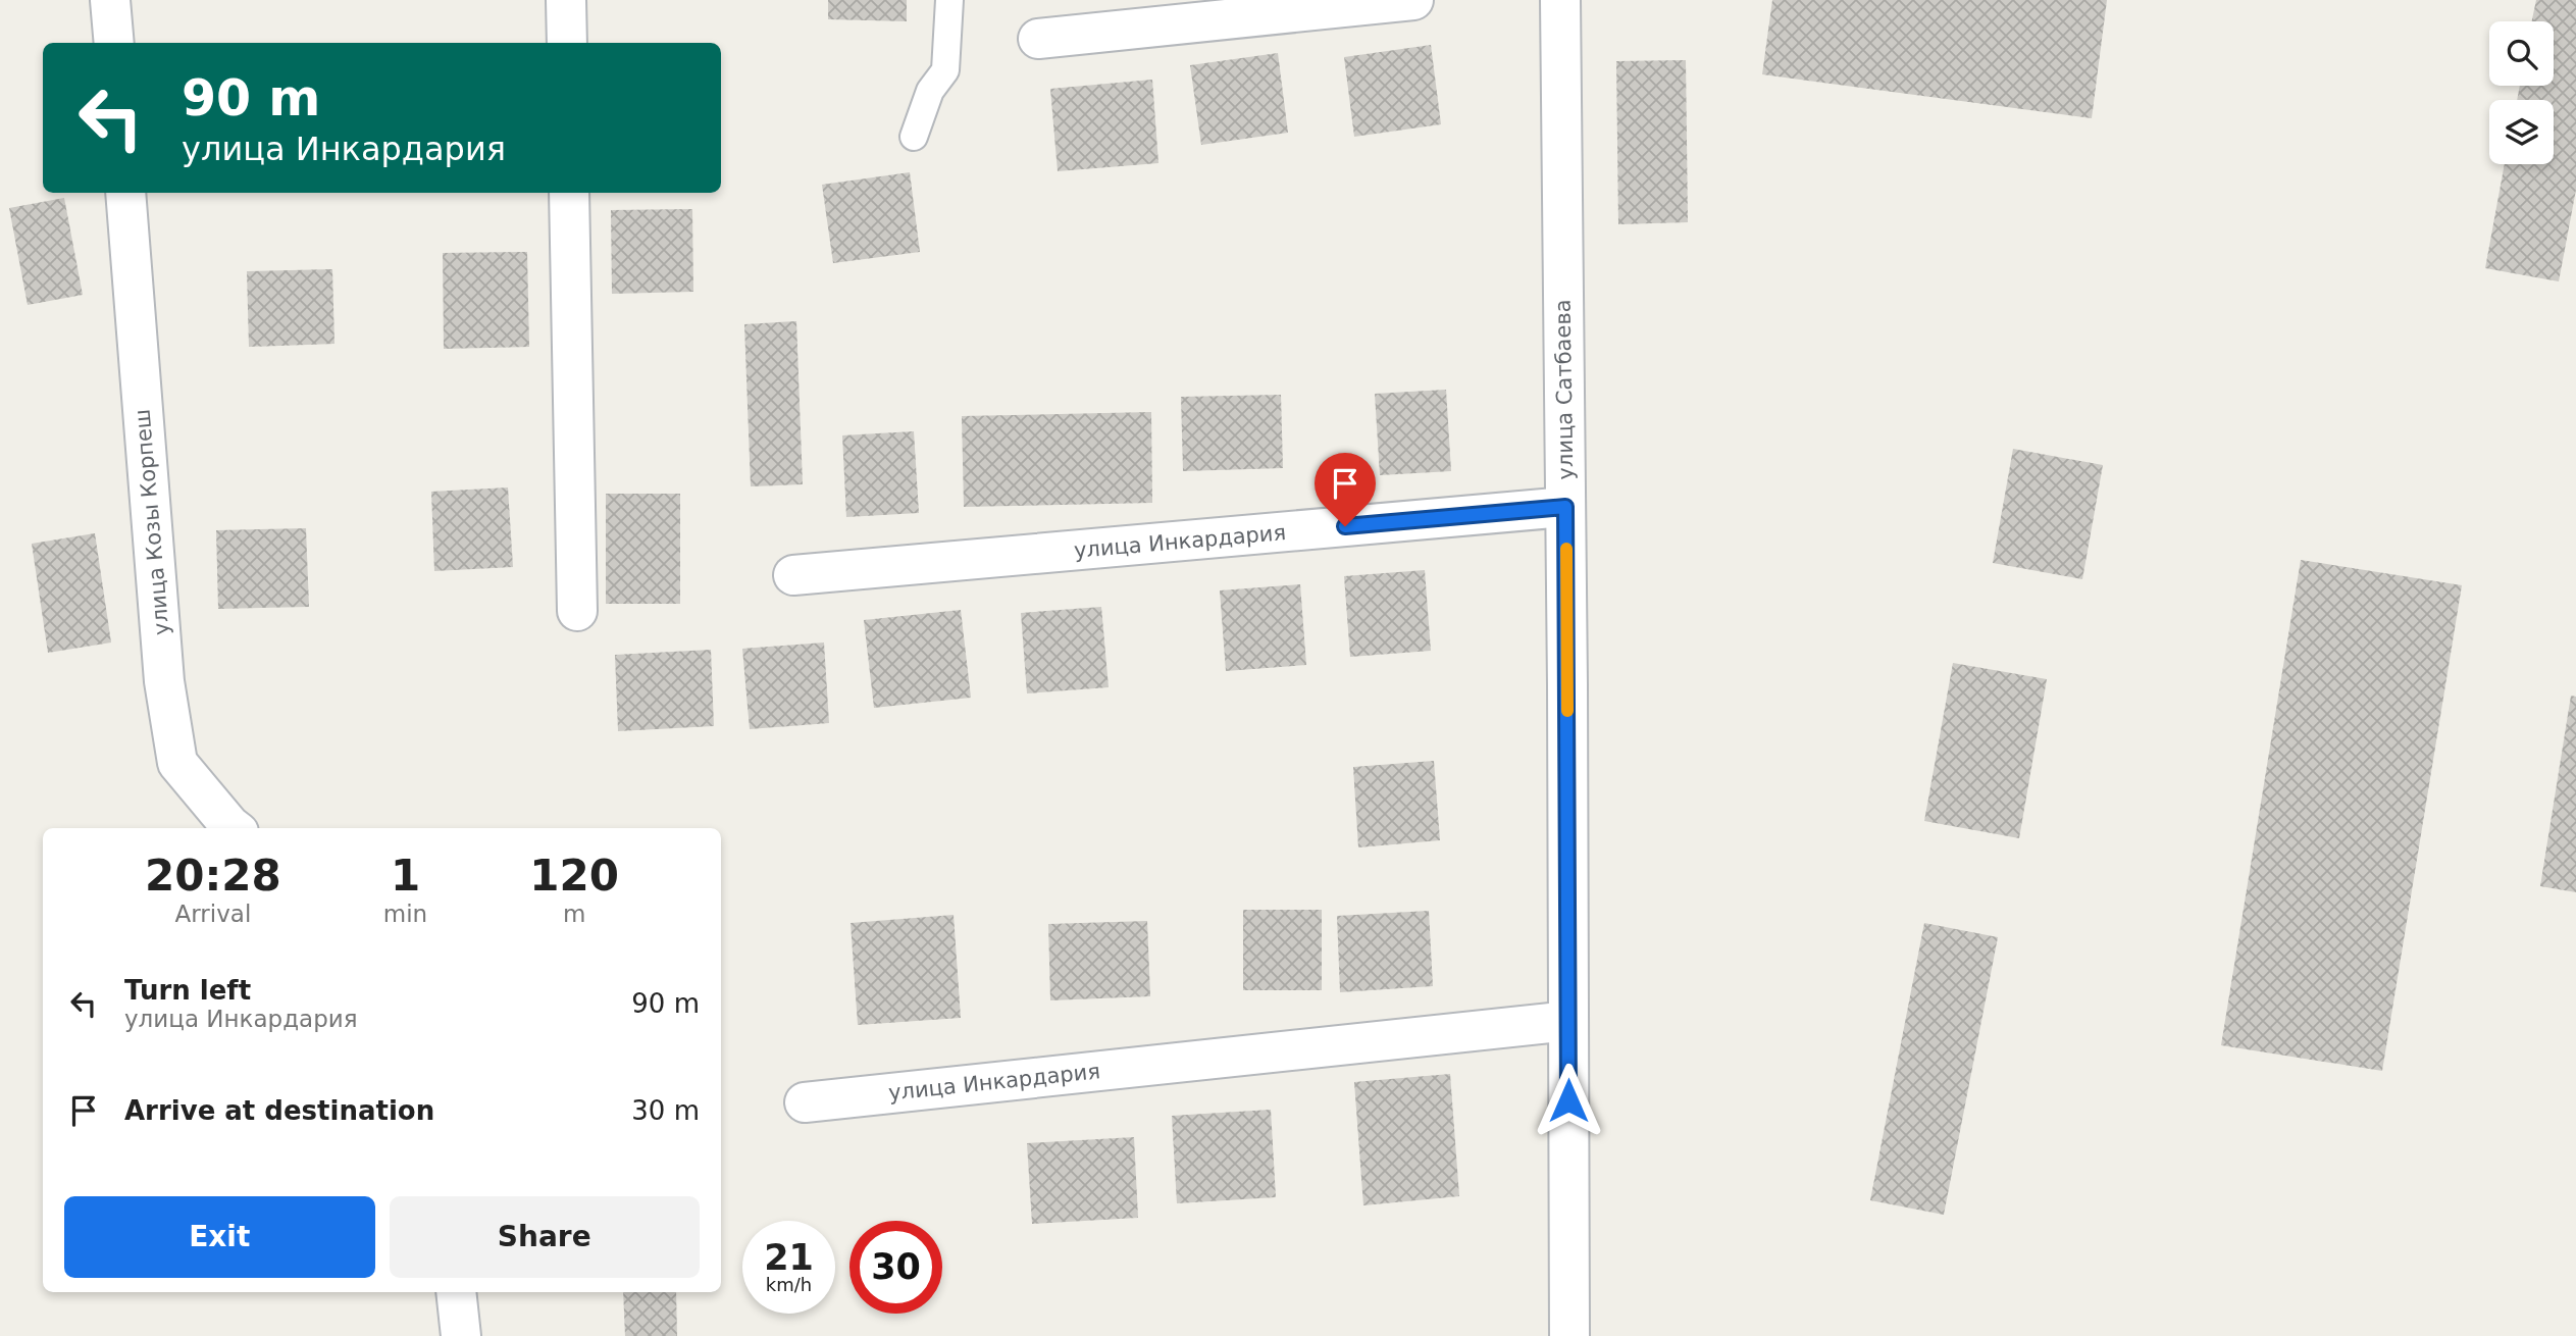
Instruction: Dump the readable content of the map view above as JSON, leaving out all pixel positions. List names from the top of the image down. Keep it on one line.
{"streets":{"street":["улица Сатбаева","улица Козы Корпеш","улица Инкардария"]},"crossings":[["улица Сатбаева","улица Инкардария"]],"page":{"turn":["90 m","улица Инкардария"],"eta":["20:28","Arrival","1","min","120","m"],"list":[{"name":"Turn left","note":"улица Инкардария","value":"90 m"},{"name":"Arrive at destination","value":"30 m"}],"buttons":["Exit","Share"],"speed":"21 km/h","limit":"30"}}
